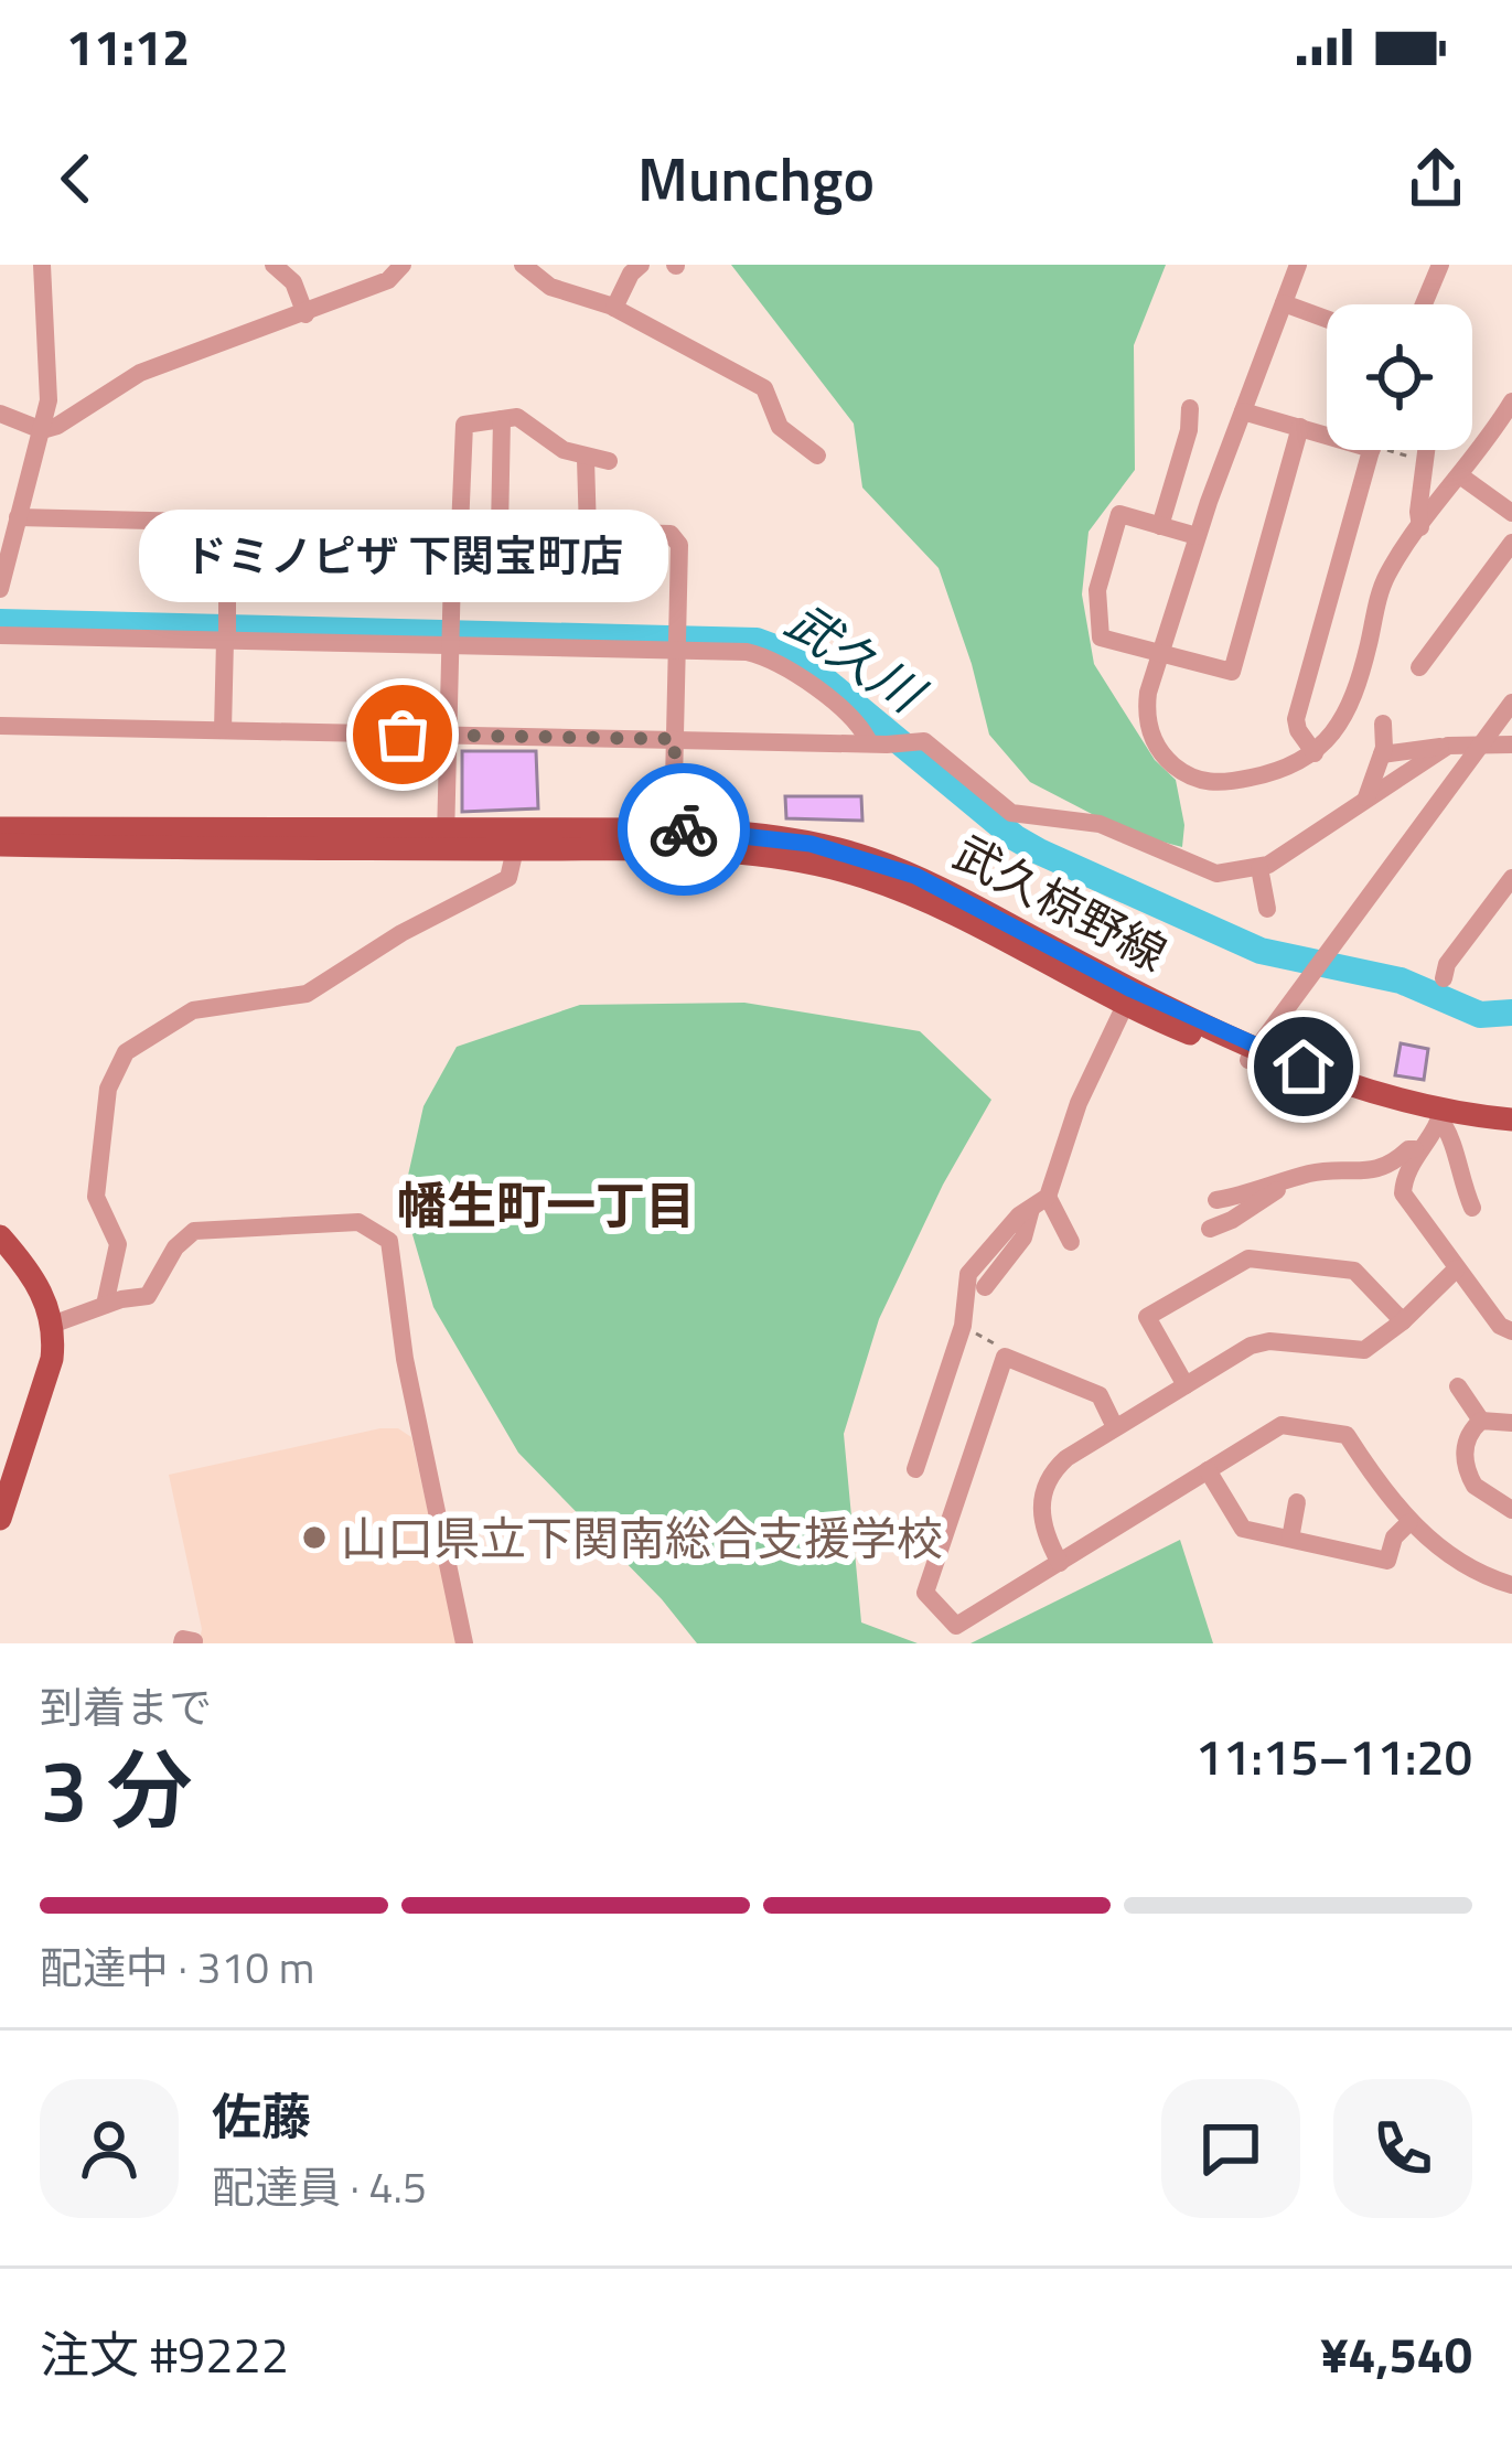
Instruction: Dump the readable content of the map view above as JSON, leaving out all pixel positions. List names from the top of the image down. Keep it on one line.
{"streets":{"main road":["武久椋野線"]},"districts":["幡生町一丁目"],"water":["武久川"],"places":["ドミノピザ 下関宝町店","山口県立下関南総合支援学校"],"page":{"status":"11:12","header":"Munchgo","bubble":"ドミノピザ 下関宝町店","heading":["3 分","到着まで","11:15–11:20"],"panel":["佐藤","配達員 · 4.5","注文 #9222","¥4,540"],"bar":"配達中 · 310 m"}}
